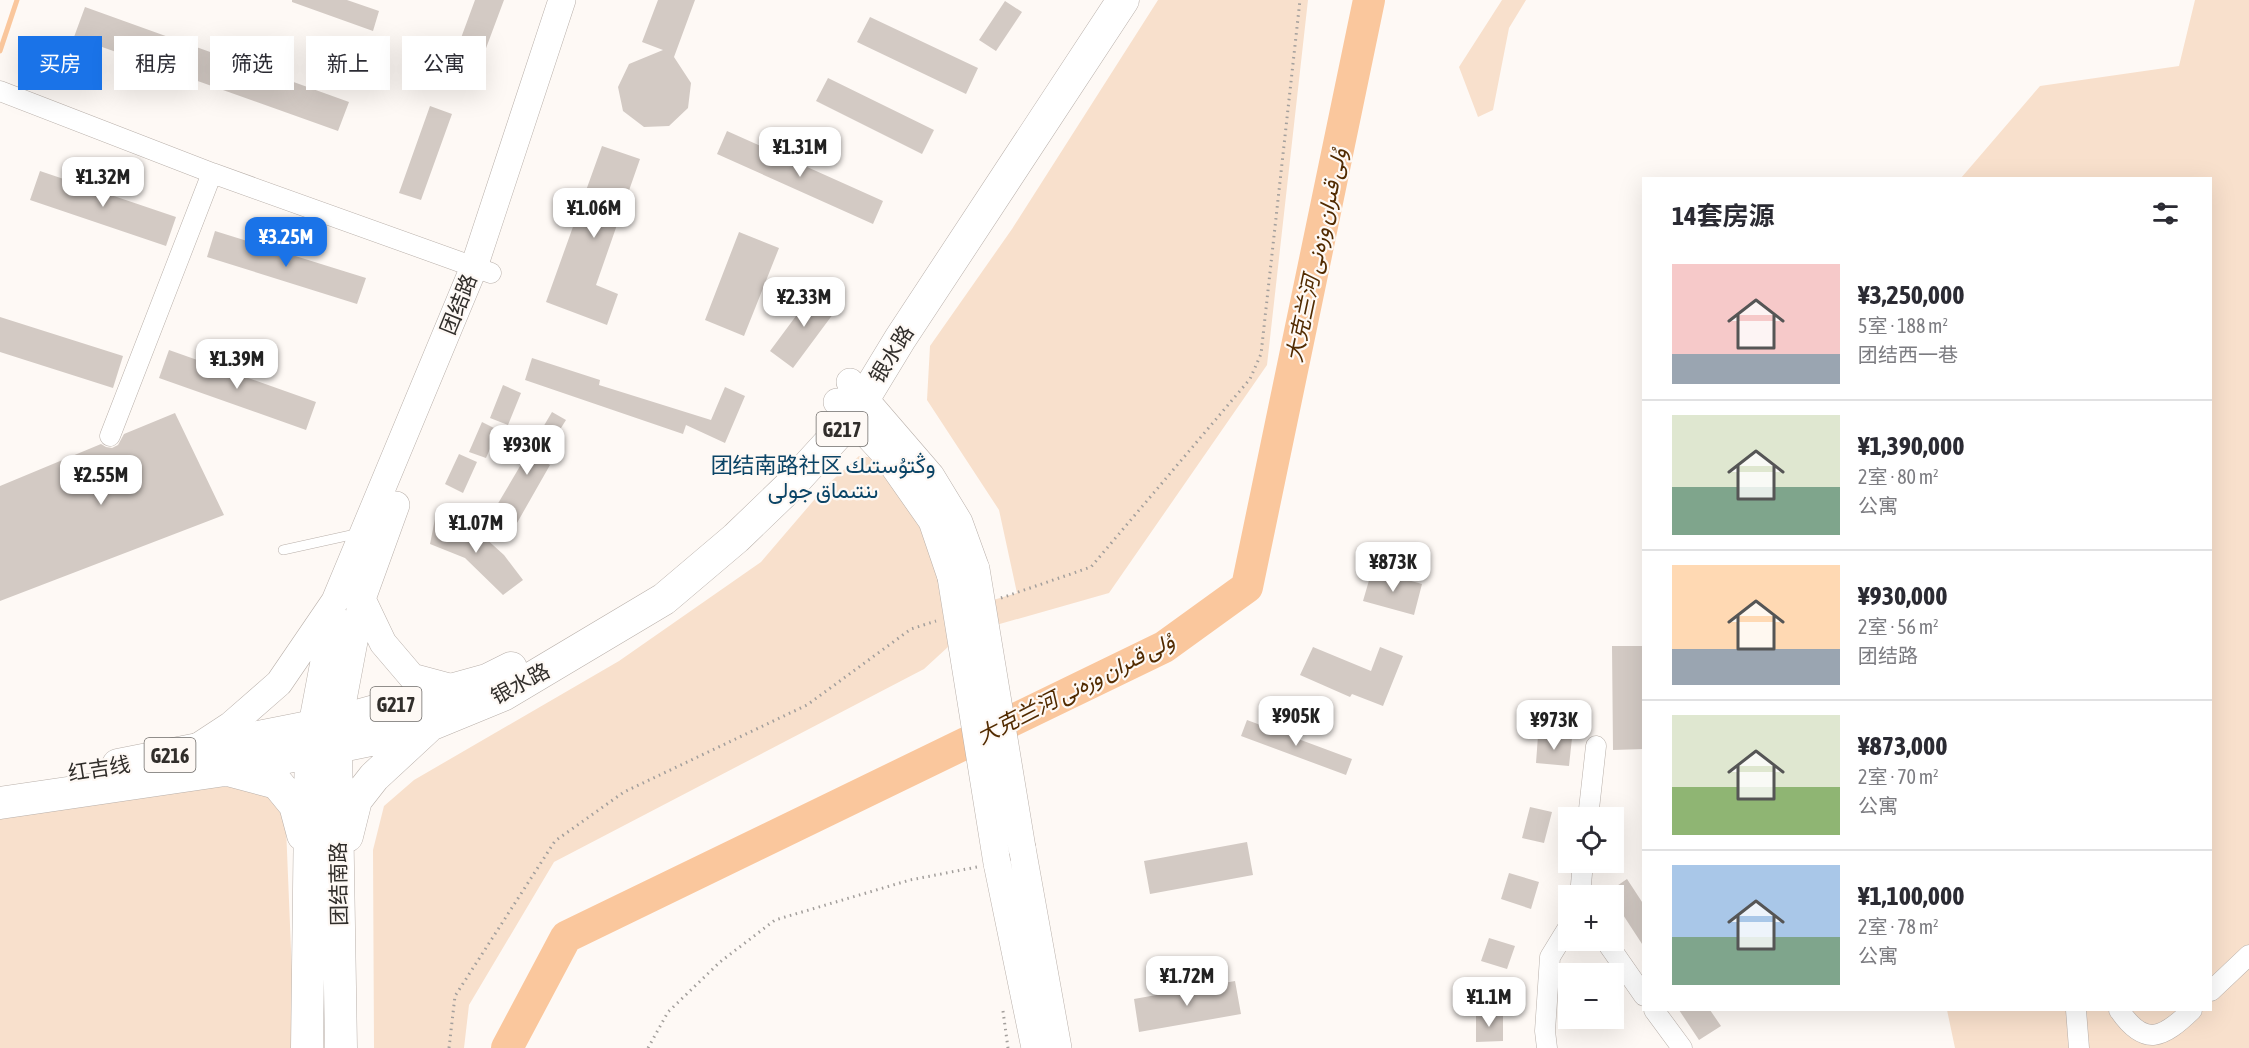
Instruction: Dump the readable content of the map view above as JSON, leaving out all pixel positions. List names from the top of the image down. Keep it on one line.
{"streets":{"highway":["银水路","G217","G216","红吉线","团结南路"],"main road":["团结路"]},"crossings":[["团结路","G217"],["团结路","红吉线"],["团结路","团结南路"],["银水路","G217"],["G217","红吉线"],["G217","团结南路"],["红吉线","团结南路"]],"districts":["团结南路社区 وڭتۇستىك ىنتىماق جولى"],"water":["大克兰河 ۇلى قىران وزەنى"],"page":{"chip":["买房","租房","筛选","新上","公寓"],"price":["¥1.31M","¥1.32M","¥1.06M","¥3.25M","¥2.33M","¥1.39M","¥930K","¥2.55M","¥1.07M","¥873K","¥905K","¥973K","¥1.72M","¥1.1M"],"heading":"14套房源","list":[{"name":"¥3,250,000","note":"5室 · 188 m² · 团结西一巷"},{"name":"¥1,390,000","note":"2室 · 80 m² · 公寓"},{"name":"¥930,000","note":"2室 · 56 m² · 团结路"},{"name":"¥873,000","note":"2室 · 70 m² · 公寓"},{"name":"¥1,100,000","note":"2室 · 78 m² · 公寓"}],"map_buttons":["+","−"]}}
